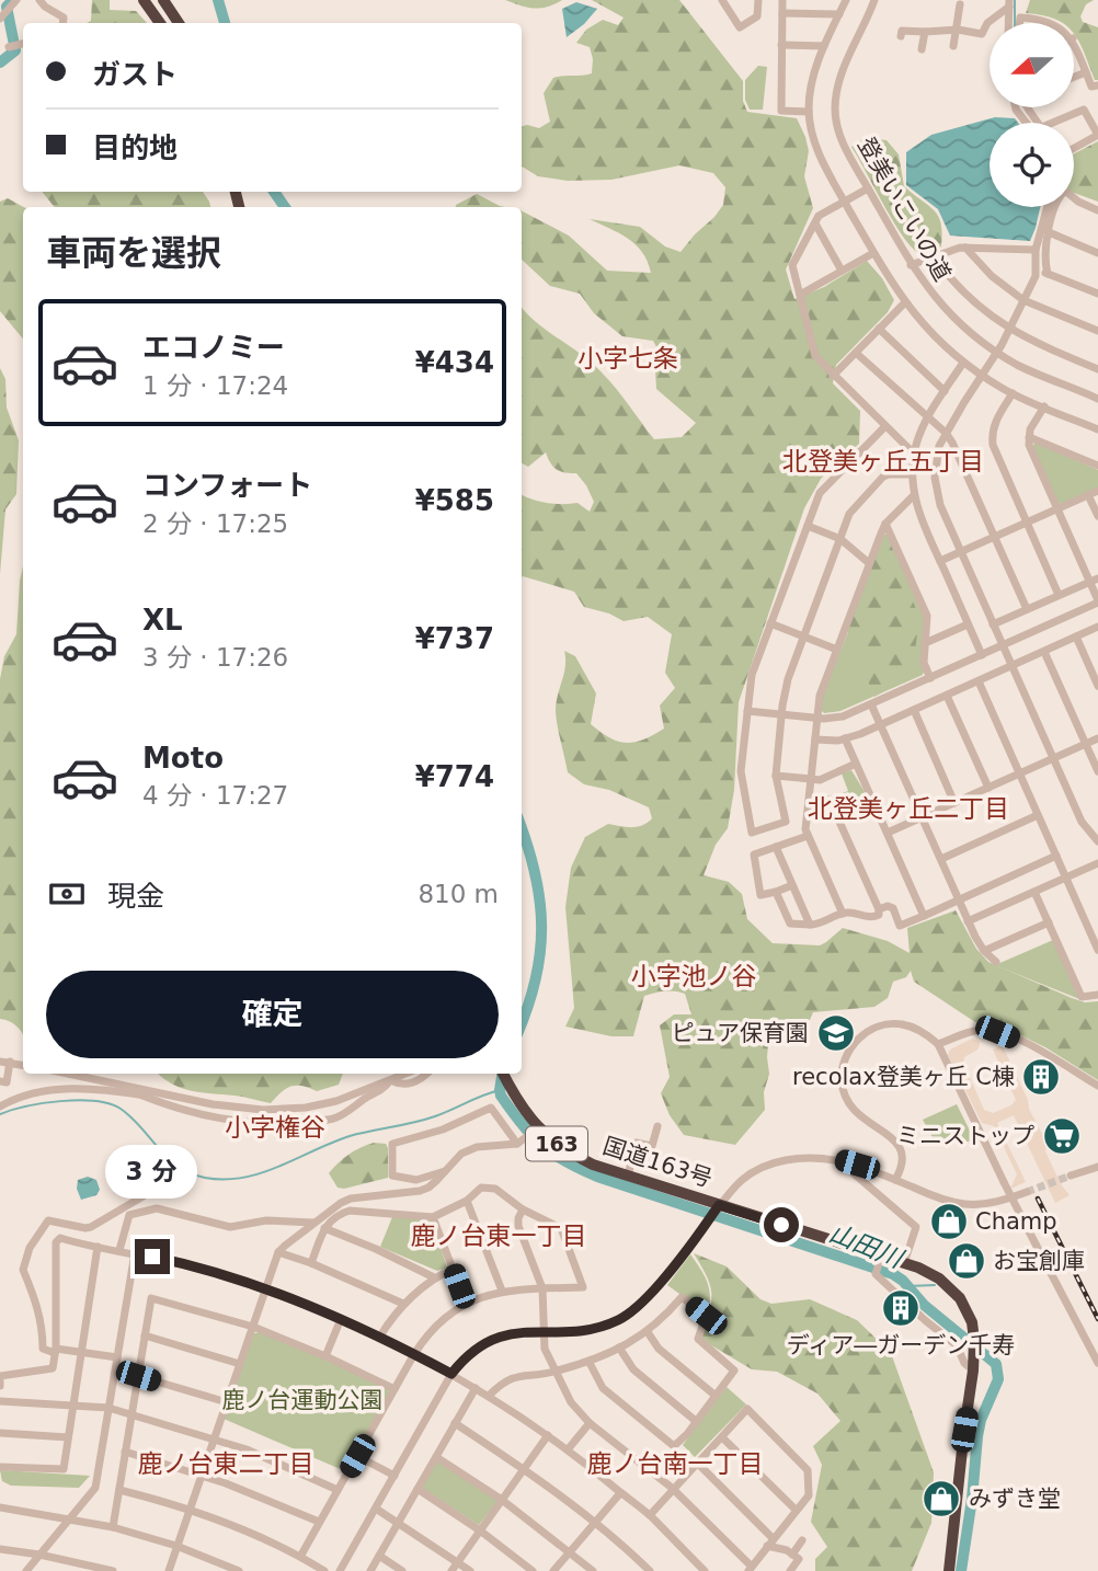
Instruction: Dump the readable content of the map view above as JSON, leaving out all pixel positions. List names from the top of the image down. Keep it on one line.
{"streets":{"highway":["163","国道163号"],"street":["登美いこいの道"]},"districts":["小字七条","北登美ヶ丘五丁目","北登美ヶ丘二丁目","小字池ノ谷","小字権谷","鹿ノ台東一丁目","鹿ノ台東二丁目","鹿ノ台南一丁目"],"water":["山田川"],"parks":["鹿ノ台運動公園"],"places":{"school or university":["ピュア保育園"],"building":["recolax登美ヶ丘 C棟","ディア―ガーデン千寿"],"supermarket":["ミニストップ"],"shop":["Champ","お宝創庫","みずき堂"]},"north":"left","page":{"banner":["ガスト","目的地"],"heading":"車両を選択","list":[{"name":"エコノミー","note":"1 分 · 17:24","value":"¥434"},{"name":"コンフォート","note":"2 分 · 17:25","value":"¥585"},{"name":"XL","note":"3 分 · 17:26","value":"¥737"},{"name":"Moto","note":"4 分 · 17:27","value":"¥774"}],"pay":["現金","810 m"],"buttons":"確定","bubble":"3 分"}}
